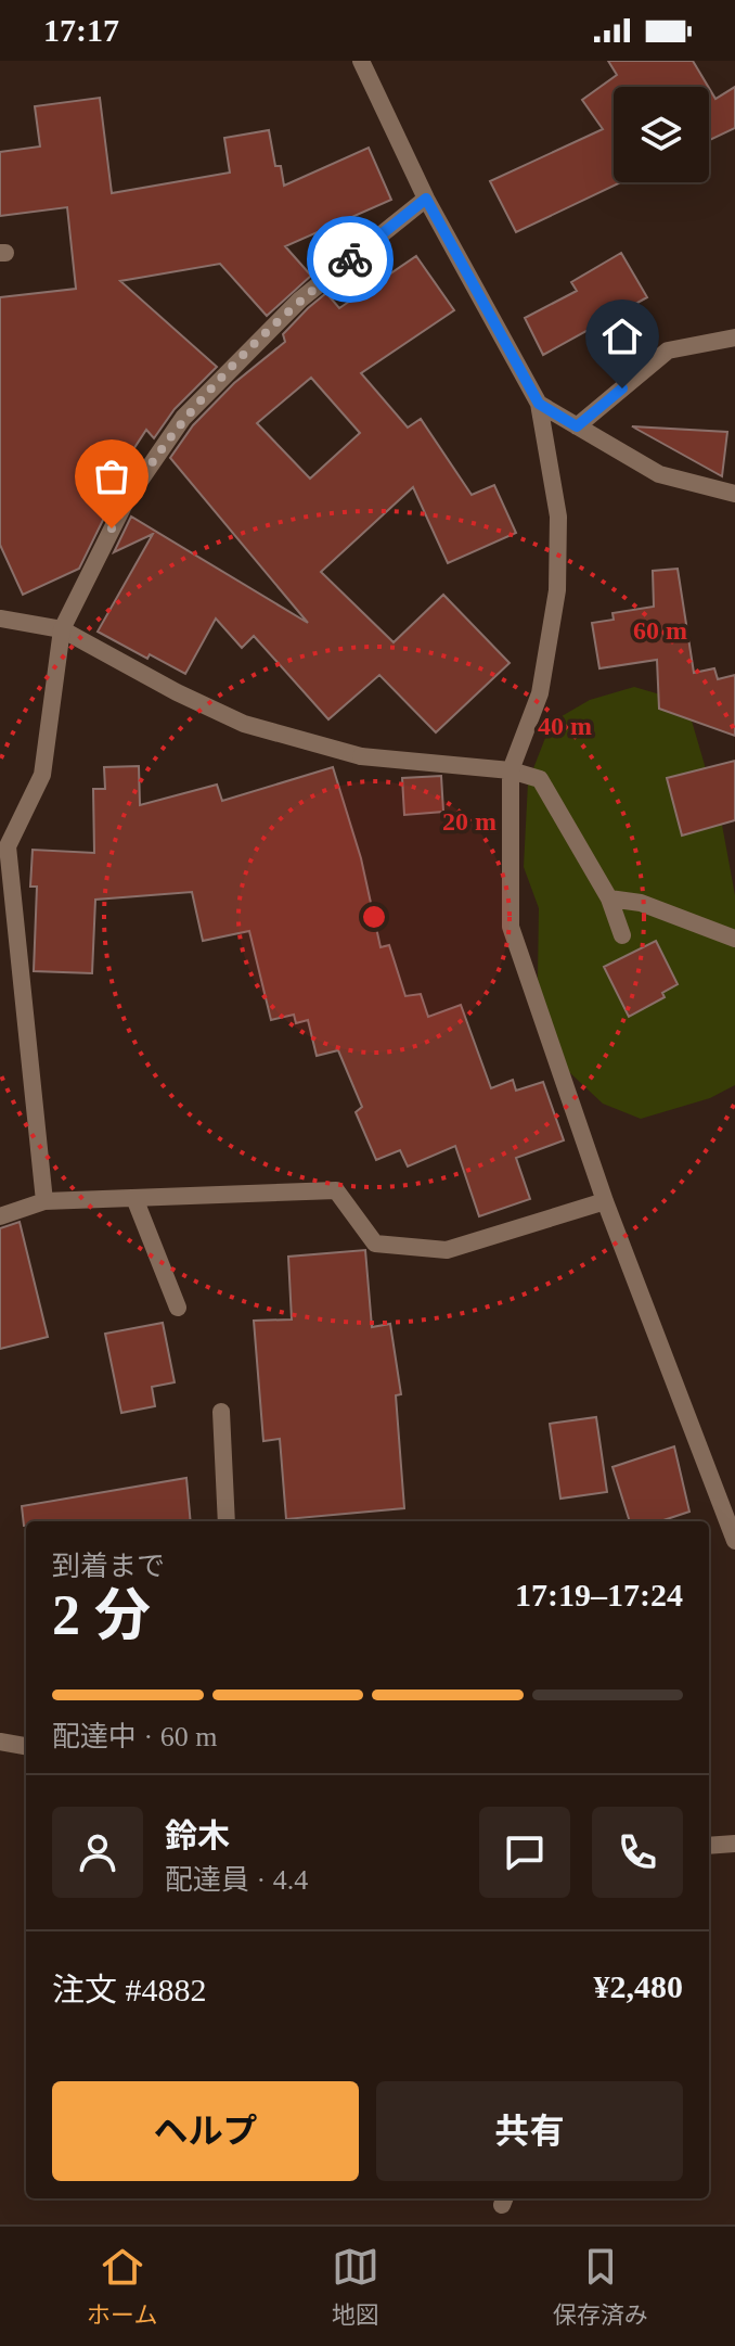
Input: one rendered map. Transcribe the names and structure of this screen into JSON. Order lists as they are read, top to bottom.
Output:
{
  "page": {
    "status": "17:17",
    "heading": ["2 分", "到着まで", "17:19–17:24"],
    "panel": [
      "鈴木",
      "配達員 · 4.4",
      "注文 #4882",
      "¥2,480"
    ],
    "bar": "配達中 · 60 m",
    "buttons": ["ヘルプ", "共有"],
    "tabs": ["ホーム", "地図", "保存済み"]
  },
  "rings": ["60 m", "40 m", "20 m"]
}
